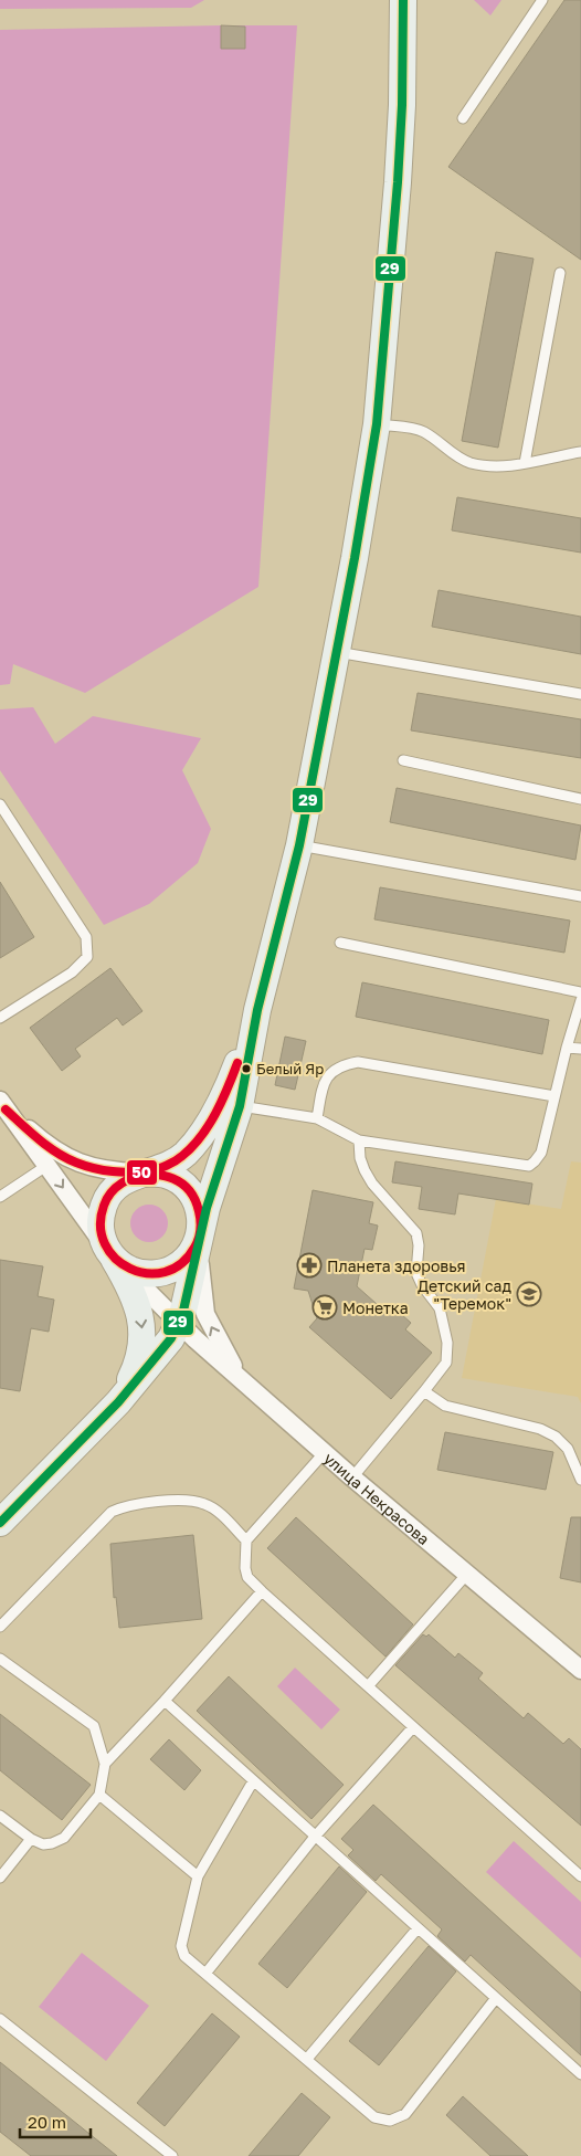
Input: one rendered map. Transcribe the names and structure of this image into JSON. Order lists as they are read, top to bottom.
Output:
{
  "streets": {
    "street": ["улица Некрасова"]
  },
  "places": {
    "other": ["Белый Яр"],
    "pharmacy": ["Планета здоровья"],
    "school or university": ["Детский сад \"Теремок\""],
    "supermarket": ["Монетка"]
  },
  "lines": ["transit line 29", "transit line 50"],
  "scale_bar": "20 m"
}
